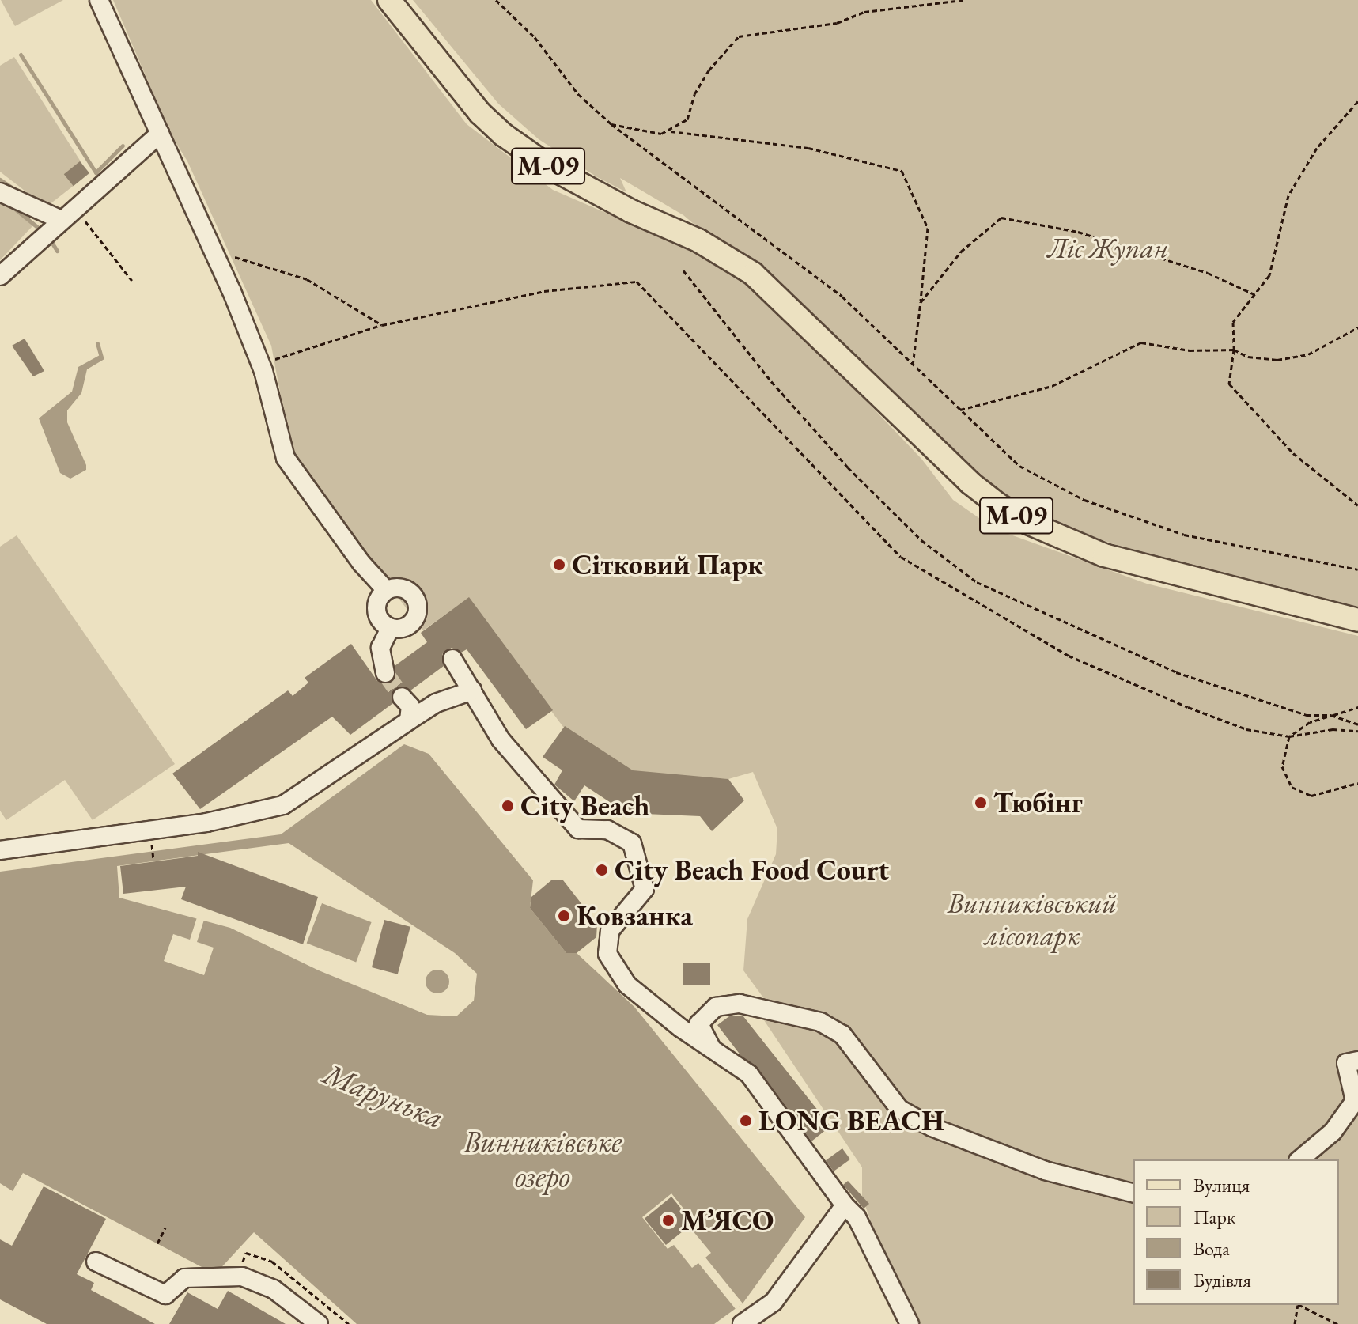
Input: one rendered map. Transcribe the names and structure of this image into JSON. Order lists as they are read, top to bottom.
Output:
{
  "streets": {
    "main road": ["М-09"]
  },
  "water": ["Марунька", "Винниківське озеро"],
  "parks": ["Ліс Жупан", "Винниківський лісопарк"],
  "places": [
    "Сітковий Парк",
    "Тюбінг",
    "City Beach",
    "City Beach Food Court",
    "Ковзанка",
    "LONG BEACH",
    "М’ЯСО"
  ],
  "legend": [
    "Вулиця",
    "Парк",
    "Вода",
    "Будівля"
  ]
}
